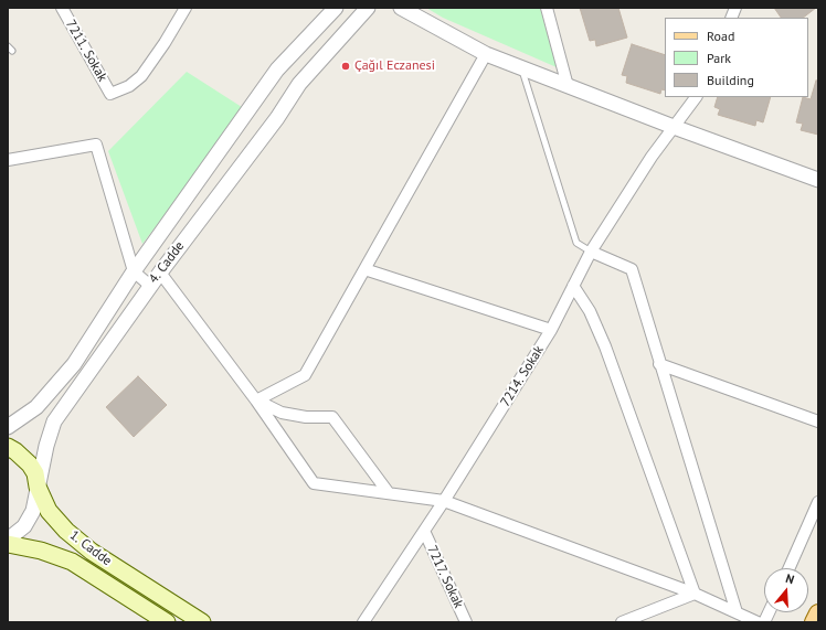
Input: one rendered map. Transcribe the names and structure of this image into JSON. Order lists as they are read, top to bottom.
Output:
{
  "streets": {
    "main road": ["1. Cadde"],
    "street": [
      "7211. Sokak",
      "4. Cadde",
      "7214. Sokak",
      "7217. Sokak"
    ]
  },
  "crossings": [
    ["4. Cadde", "1. Cadde"],
    ["7214. Sokak", "7217. Sokak"]
  ],
  "places": ["Çağıl Eczanesi"],
  "legend": ["Road", "Park", "Building"],
  "north": "top"
}
